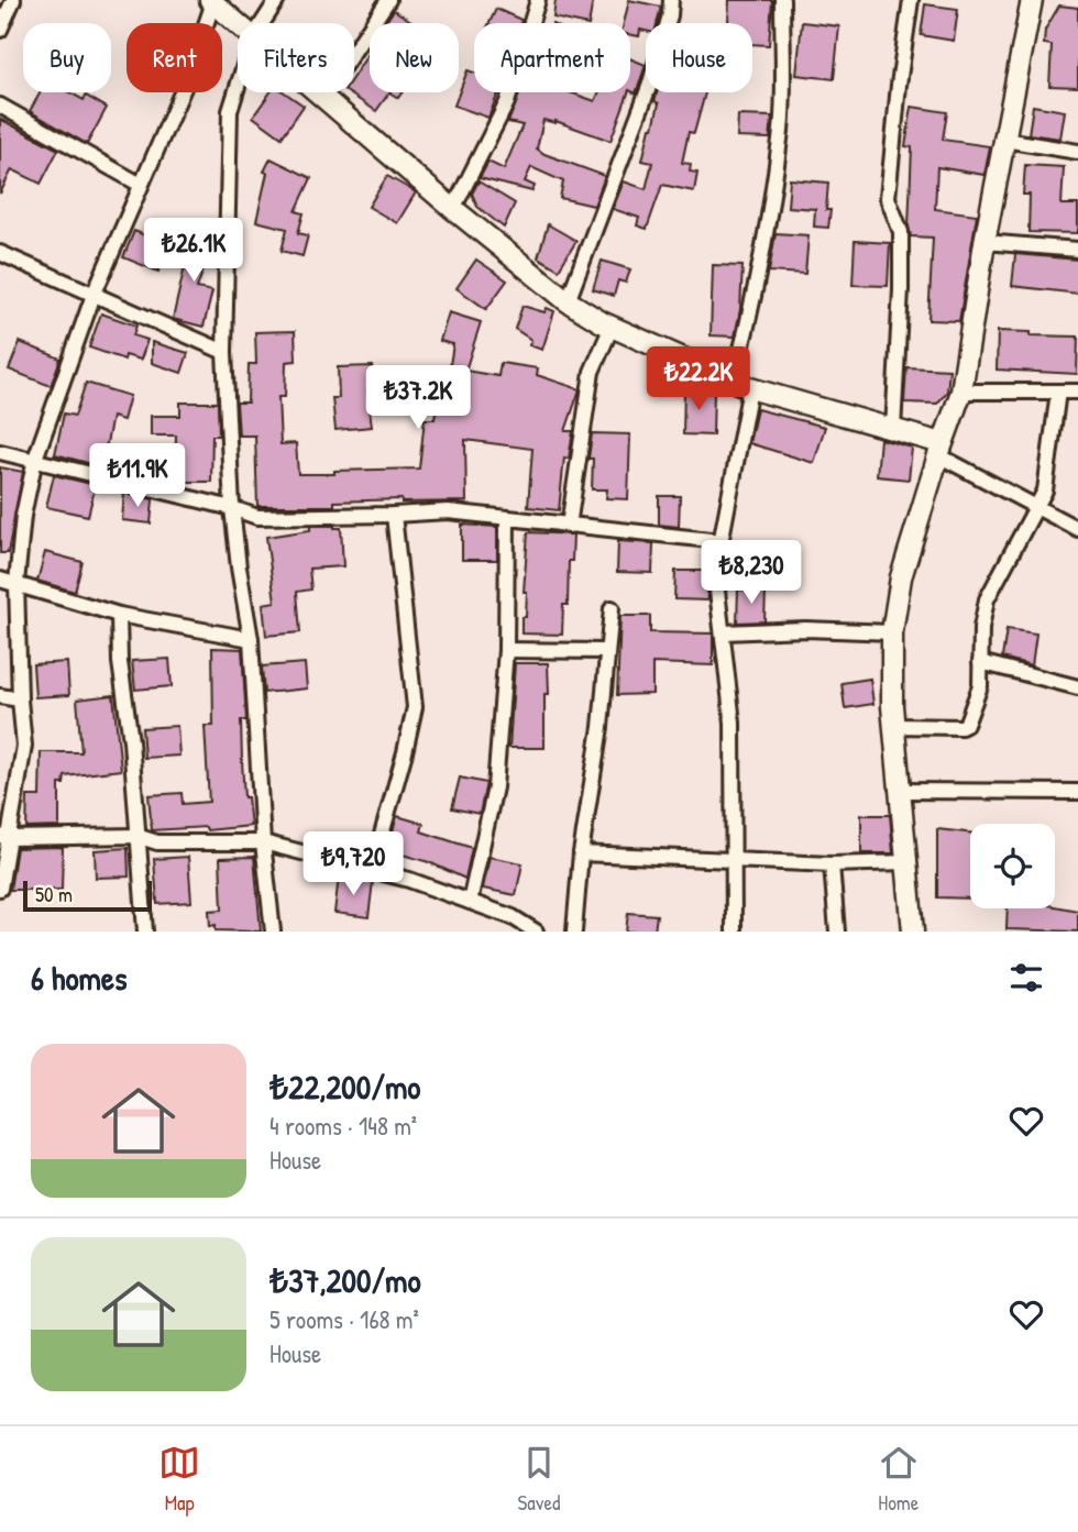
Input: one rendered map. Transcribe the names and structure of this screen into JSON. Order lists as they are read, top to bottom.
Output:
{
  "scale_bar": "50 m",
  "page": {
    "chip": [
      "Buy",
      "Rent",
      "Filters",
      "New",
      "Apartment",
      "House"
    ],
    "price": [
      "₺26.1K",
      "₺22.2K",
      "₺37.2K",
      "₺11.9K",
      "₺8,230",
      "₺9,720"
    ],
    "scale": "50 m",
    "heading": "6 homes",
    "list": [
      {
        "name": "₺22,200/mo",
        "note": "4 rooms · 148 m² · House"
      },
      {
        "name": "₺37,200/mo",
        "note": "5 rooms · 168 m² · House"
      }
    ],
    "tabs": ["Map", "Saved", "Home"]
  }
}
